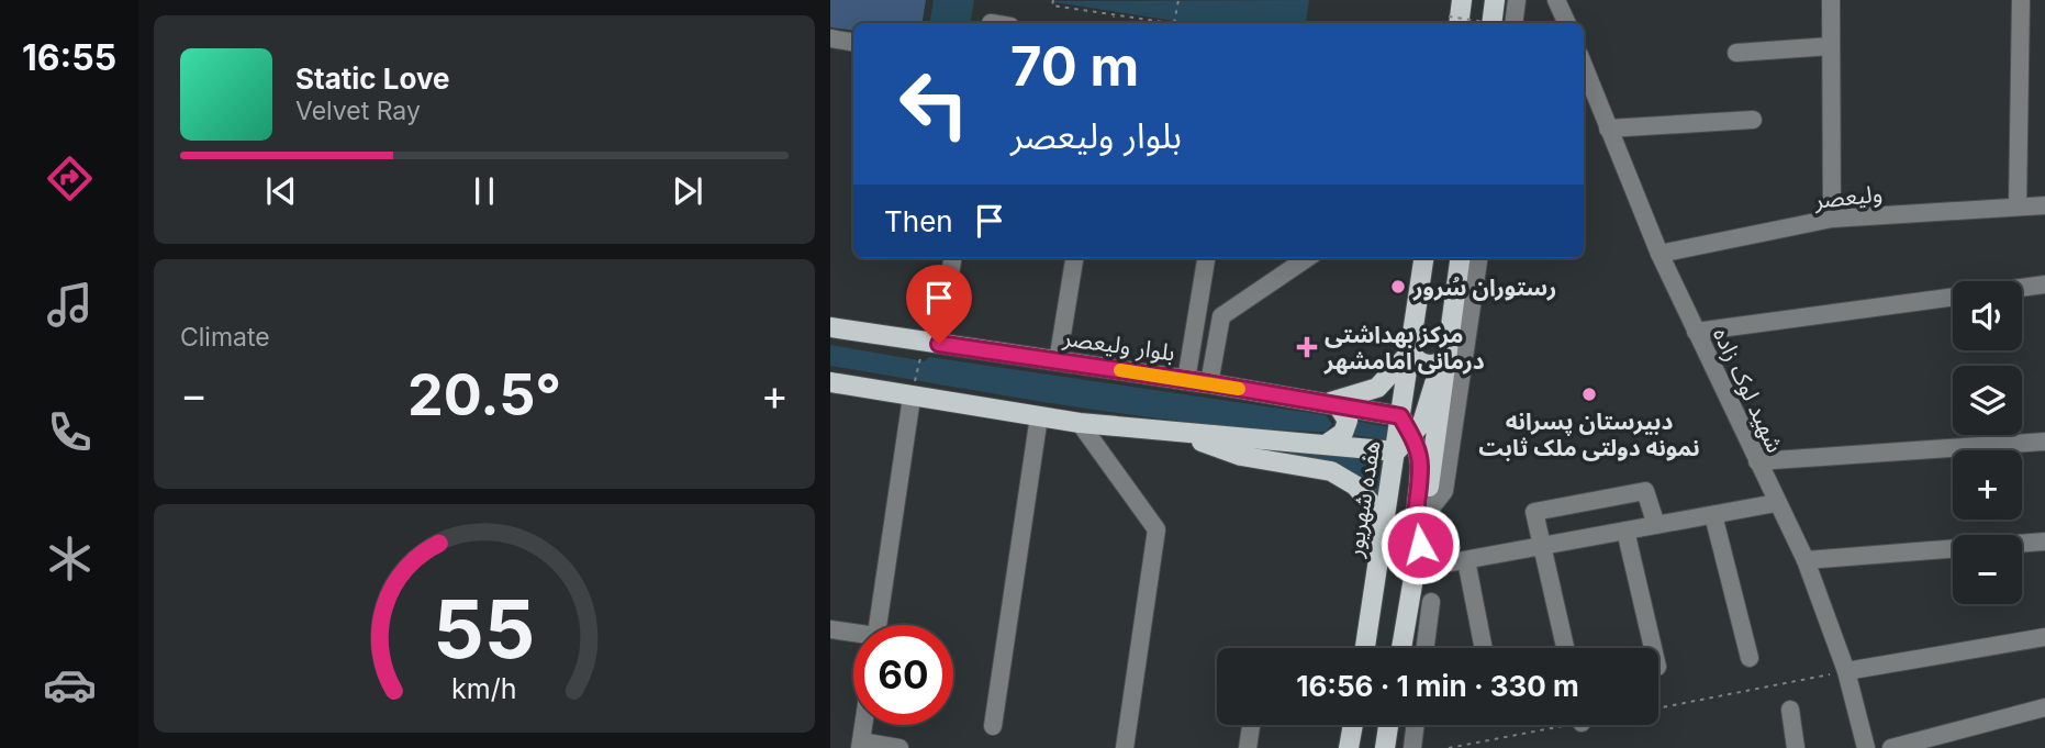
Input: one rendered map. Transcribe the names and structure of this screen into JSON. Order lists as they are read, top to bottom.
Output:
{
  "streets": {
    "main road": ["بلوار ولیعصر", "هفده شهریور"],
    "street": ["ولیعصر", "شهید لوک زاده"]
  },
  "crossings": [
    ["ولیعصر", "شهید لوک زاده"],
    ["بلوار ولیعصر", "هفده شهریور"]
  ],
  "places": {
    "other": ["رستوران سُرور", "دبیرستان پسرانه نمونه دولتی ملک ثابت"],
    "health": ["مرکز بهداشتی درمانی امامشهر"]
  },
  "page": {
    "tabs": "16:55",
    "turn": ["70 m", "بلوار ولیعصر"],
    "song": ["Static Love", "Velvet Ray"],
    "then": "Then",
    "tile": "Climate",
    "map_buttons": ["+", "−"],
    "heat": ["−", "20.5°", "+"],
    "limit": "60",
    "trip": "16:56 · 1 min · 330 m",
    "gauge": ["55", "km/h"]
  }
}
